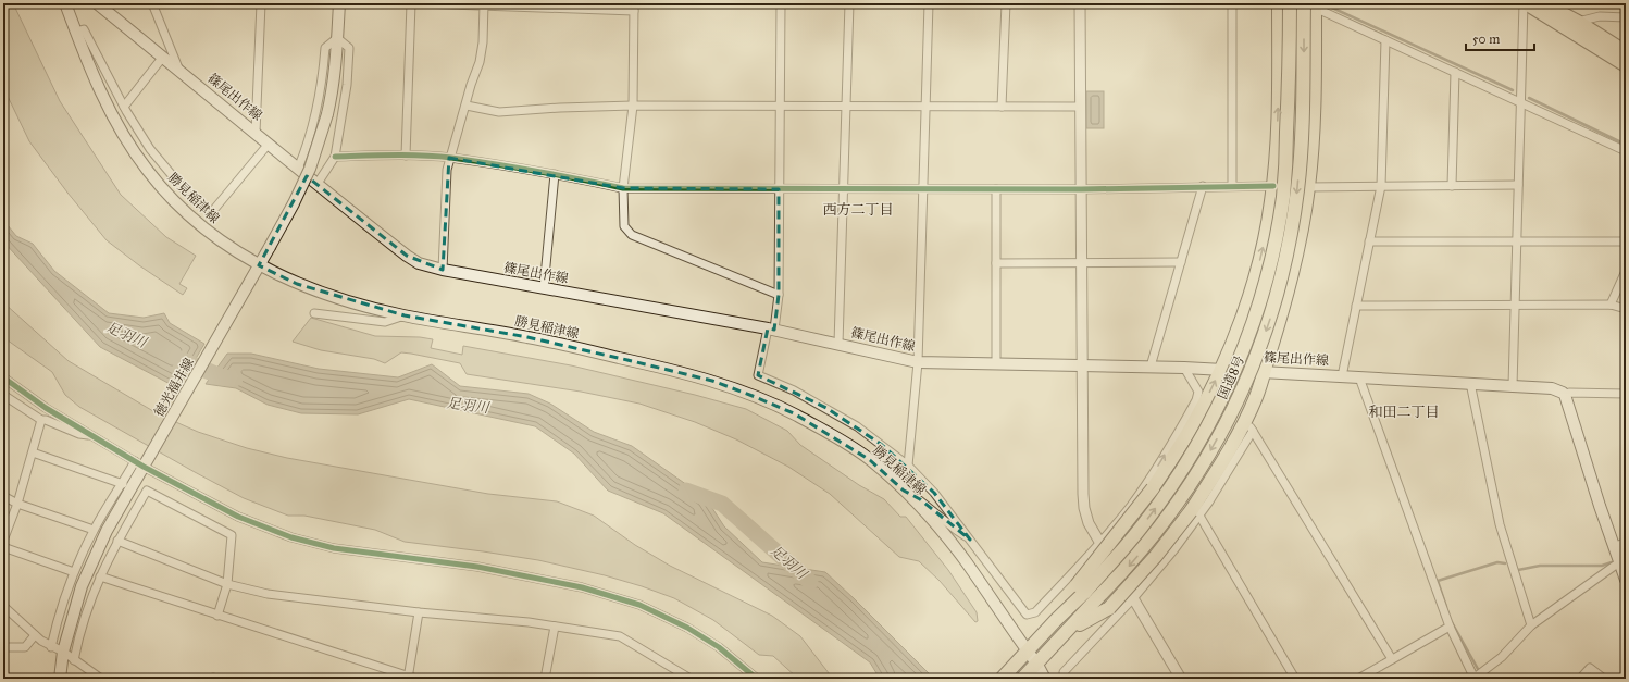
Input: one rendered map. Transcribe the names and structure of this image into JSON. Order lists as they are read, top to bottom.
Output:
{
  "streets": {
    "highway": ["国道8号"],
    "main road": ["篠尾出作線", "勝見稲津線", "徳光福井線"]
  },
  "crossings": [
    ["勝見稲津線", "国道8号"],
    ["勝見稲津線", "徳光福井線"]
  ],
  "districts": ["西方二丁目", "和田二丁目"],
  "water": ["足羽川"],
  "scale_bar": "50 m"
}
